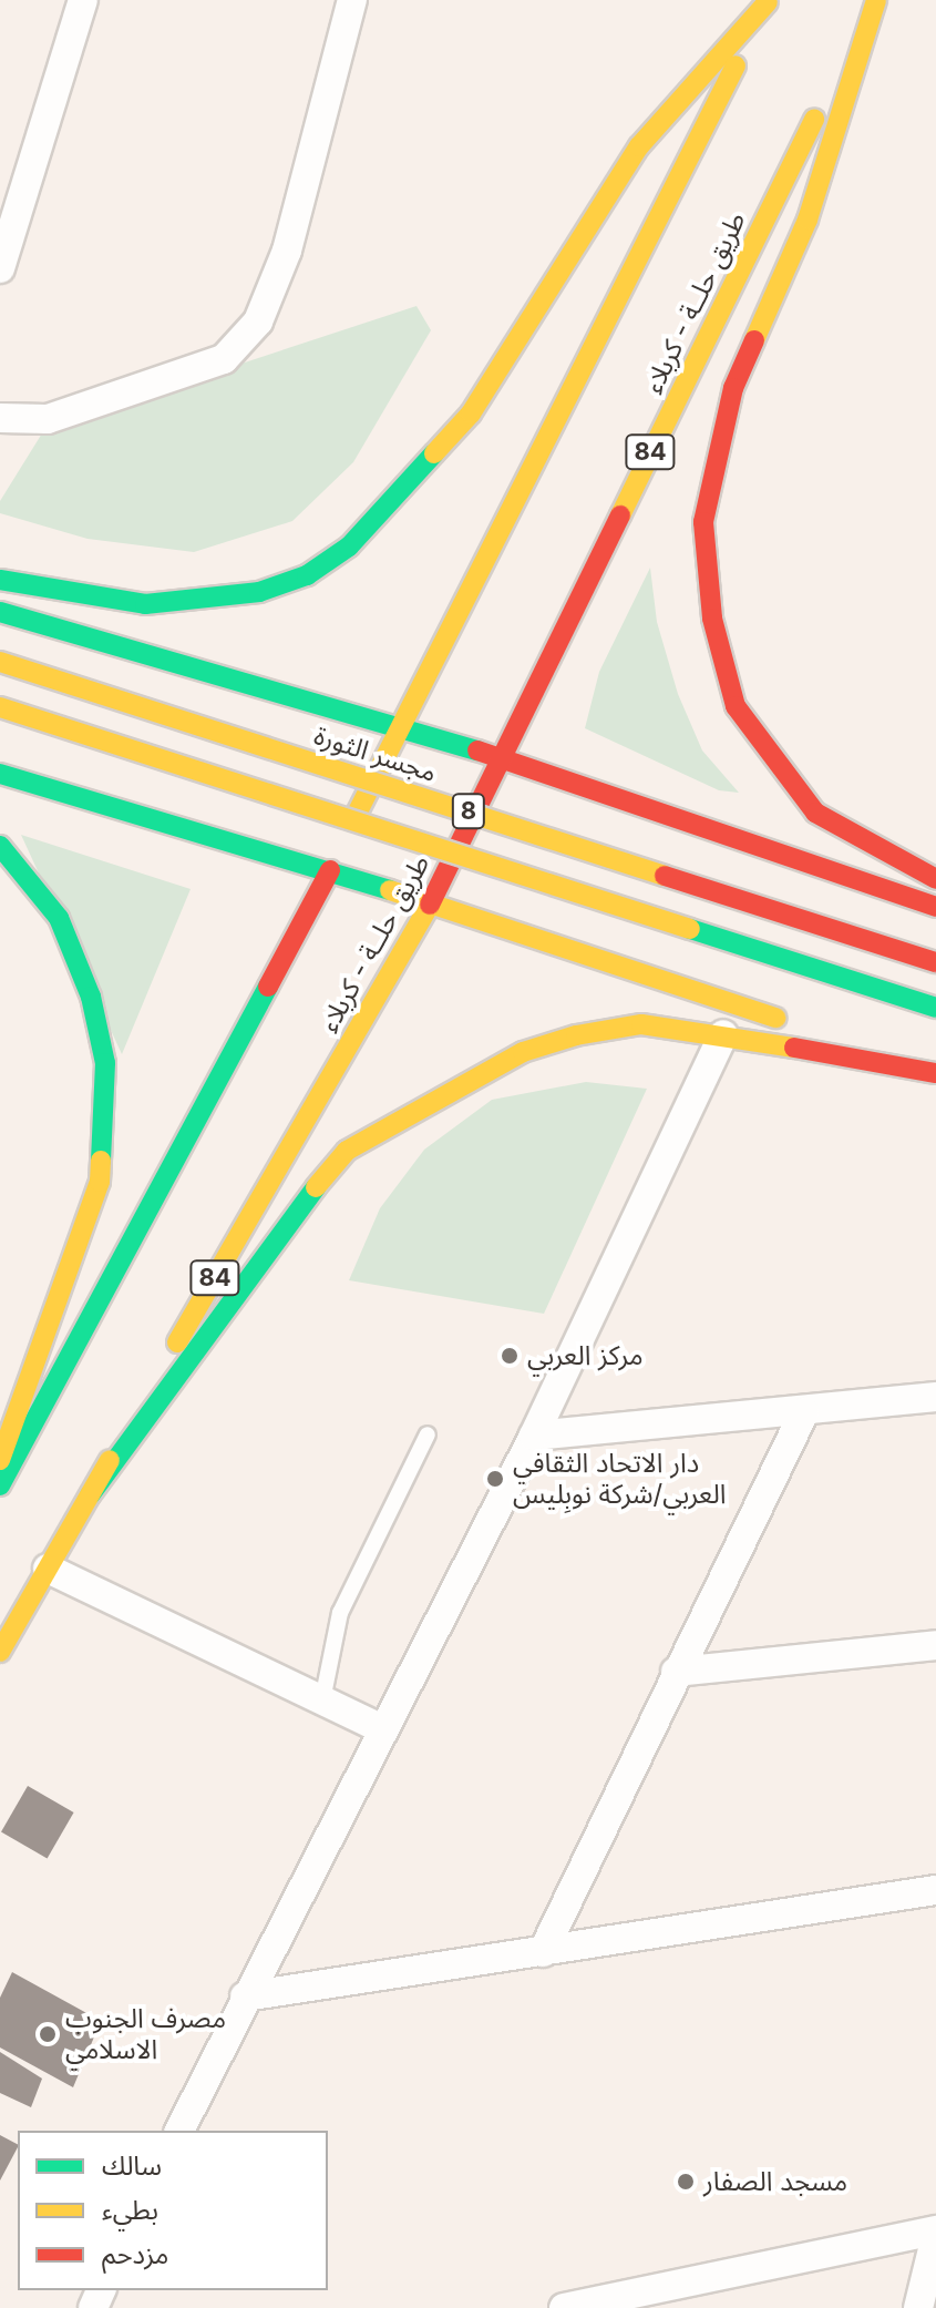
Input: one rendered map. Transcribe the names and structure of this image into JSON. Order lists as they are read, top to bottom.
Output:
{
  "streets": {
    "main road": [
      "طريق حلــة - كربلاء",
      "84",
      "مجسر الثورة",
      "8"
    ]
  },
  "places": [
    "مركز العربي",
    "دار الاتحاد الثقافي العربي/شركة نوبِليس",
    "مصرف الجنوب الاسلامي",
    "مسجد الصفار"
  ],
  "legend": ["سالك", "بطيء", "مزدحم"]
}
